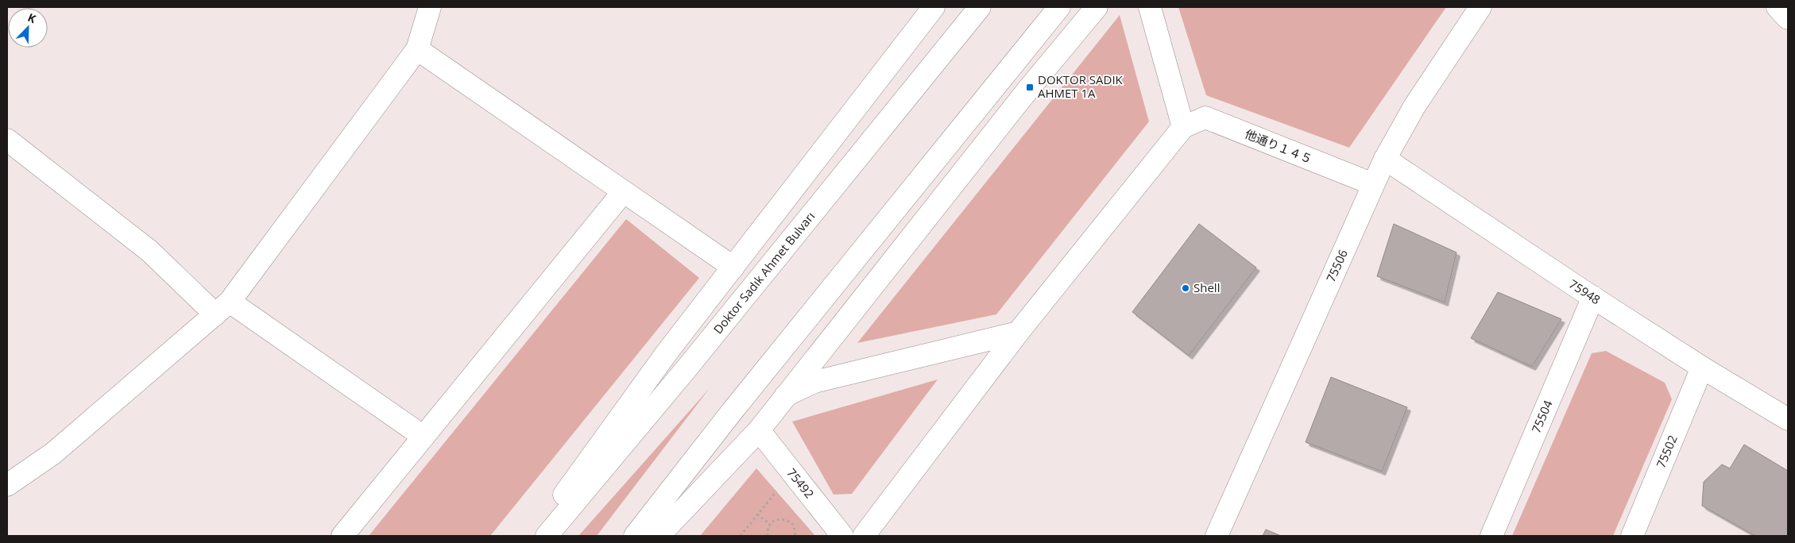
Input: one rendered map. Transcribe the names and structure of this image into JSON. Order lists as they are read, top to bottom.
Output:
{
  "streets": {
    "street": [
      "他通り１４５",
      "75506",
      "Doktor Sadık Ahmet Bulvarı",
      "75948",
      "75504",
      "75502",
      "75492"
    ]
  },
  "crossings": [
    ["他通り１４５", "75506"],
    ["75506", "75948"],
    ["75948", "75504"],
    ["75948", "75502"]
  ],
  "places": {
    "transit": ["DOKTOR SADIK AHMET 1A"],
    "other": ["Shell"]
  },
  "north": "top right"
}
